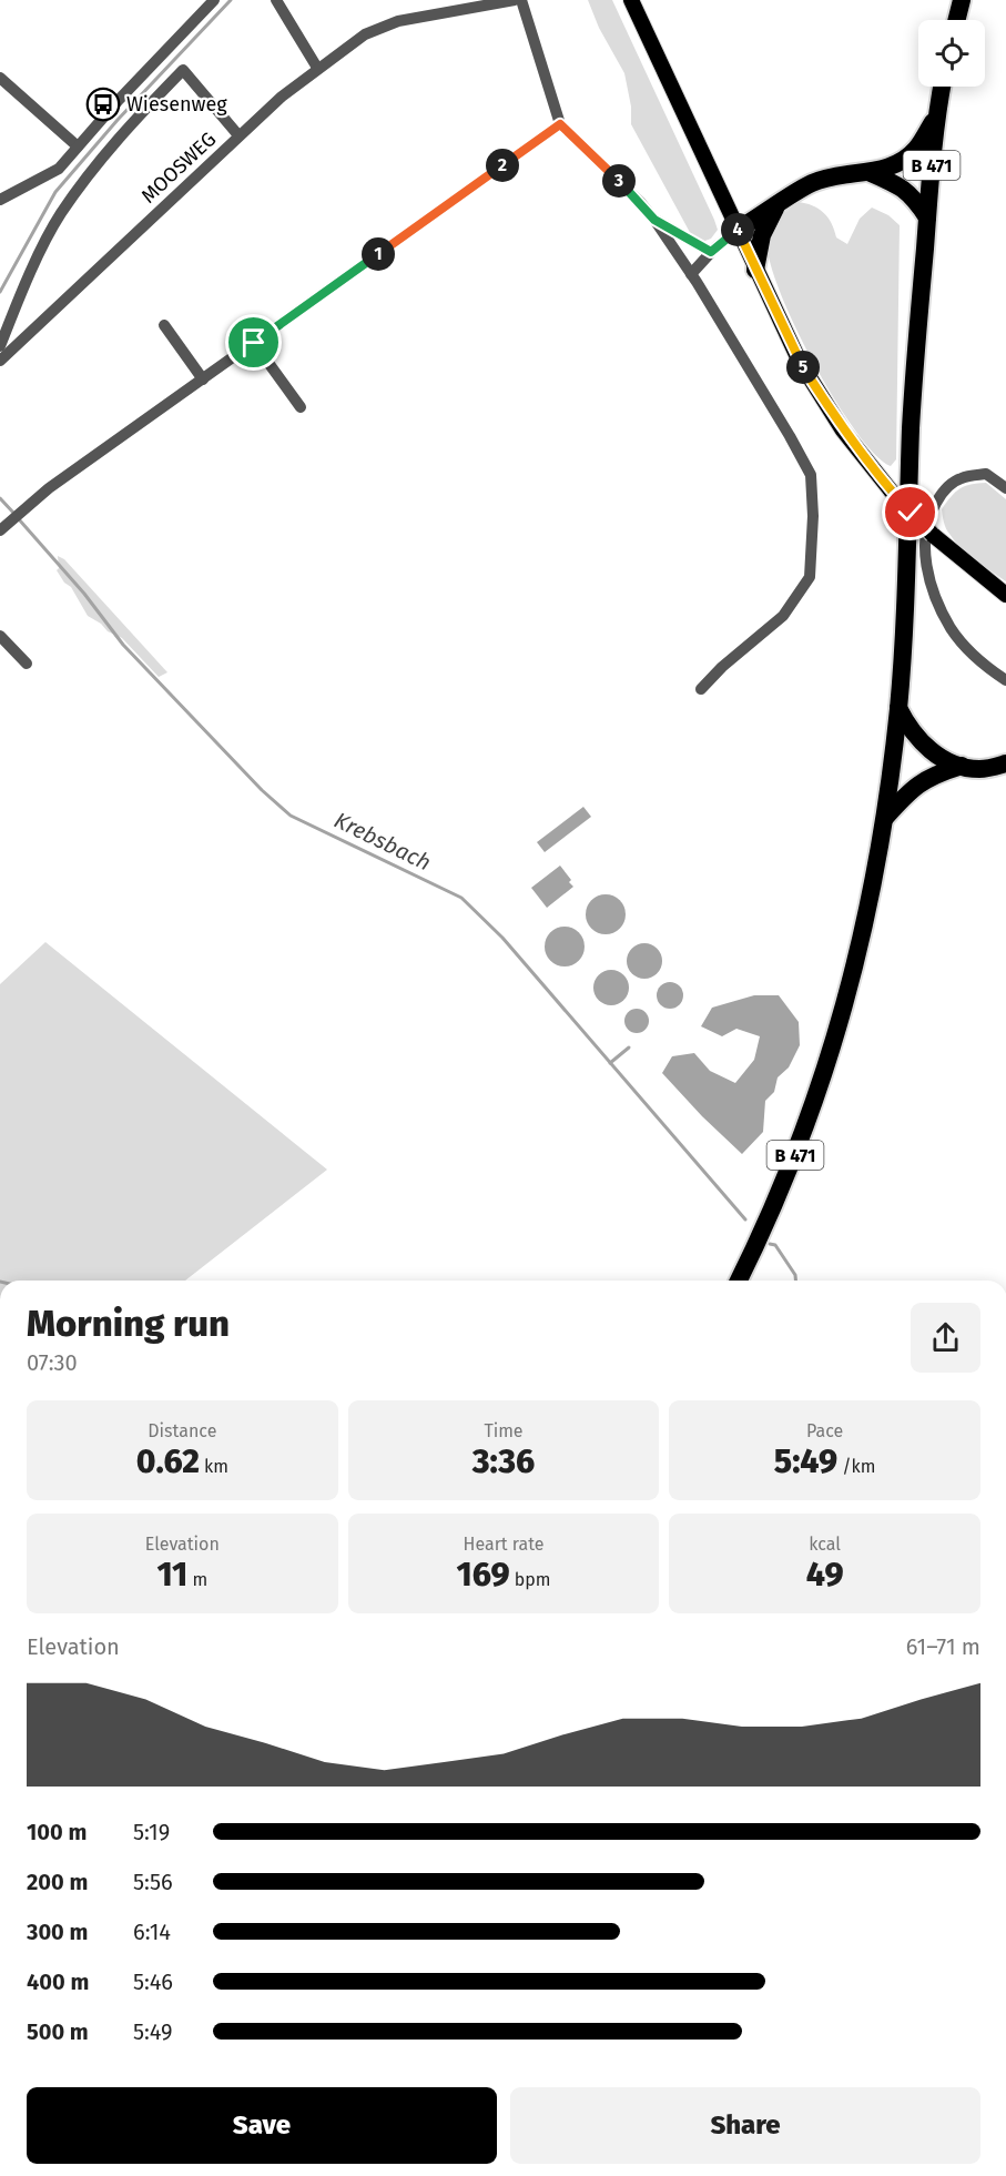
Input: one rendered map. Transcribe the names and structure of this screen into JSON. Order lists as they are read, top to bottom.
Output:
{
  "streets": {
    "highway": ["B 471"],
    "street": ["MOOSWEG"]
  },
  "water": ["Krebsbach"],
  "places": {
    "bus stop": ["Wiesenweg"]
  },
  "page": {
    "pins": [
      "2",
      "3",
      "4",
      "1",
      "5"
    ],
    "heading": ["Morning run", "07:30"],
    "stats": [
      ["Distance", "0.62 km"],
      ["Time", "3:36"],
      ["Pace", "5:49 /km"],
      ["Elevation", "11 m"],
      ["Heart rate", "169 bpm"],
      ["kcal", "49"]
    ],
    "chart": ["Elevation", "61–71 m"],
    "list": [
      {
        "name": "100 m",
        "note": "5:19"
      },
      {
        "name": "200 m",
        "note": "5:56"
      },
      {
        "name": "300 m",
        "note": "6:14"
      },
      {
        "name": "400 m",
        "note": "5:46"
      },
      {
        "name": "500 m",
        "note": "5:49"
      }
    ],
    "buttons": ["Save", "Share"]
  }
}
